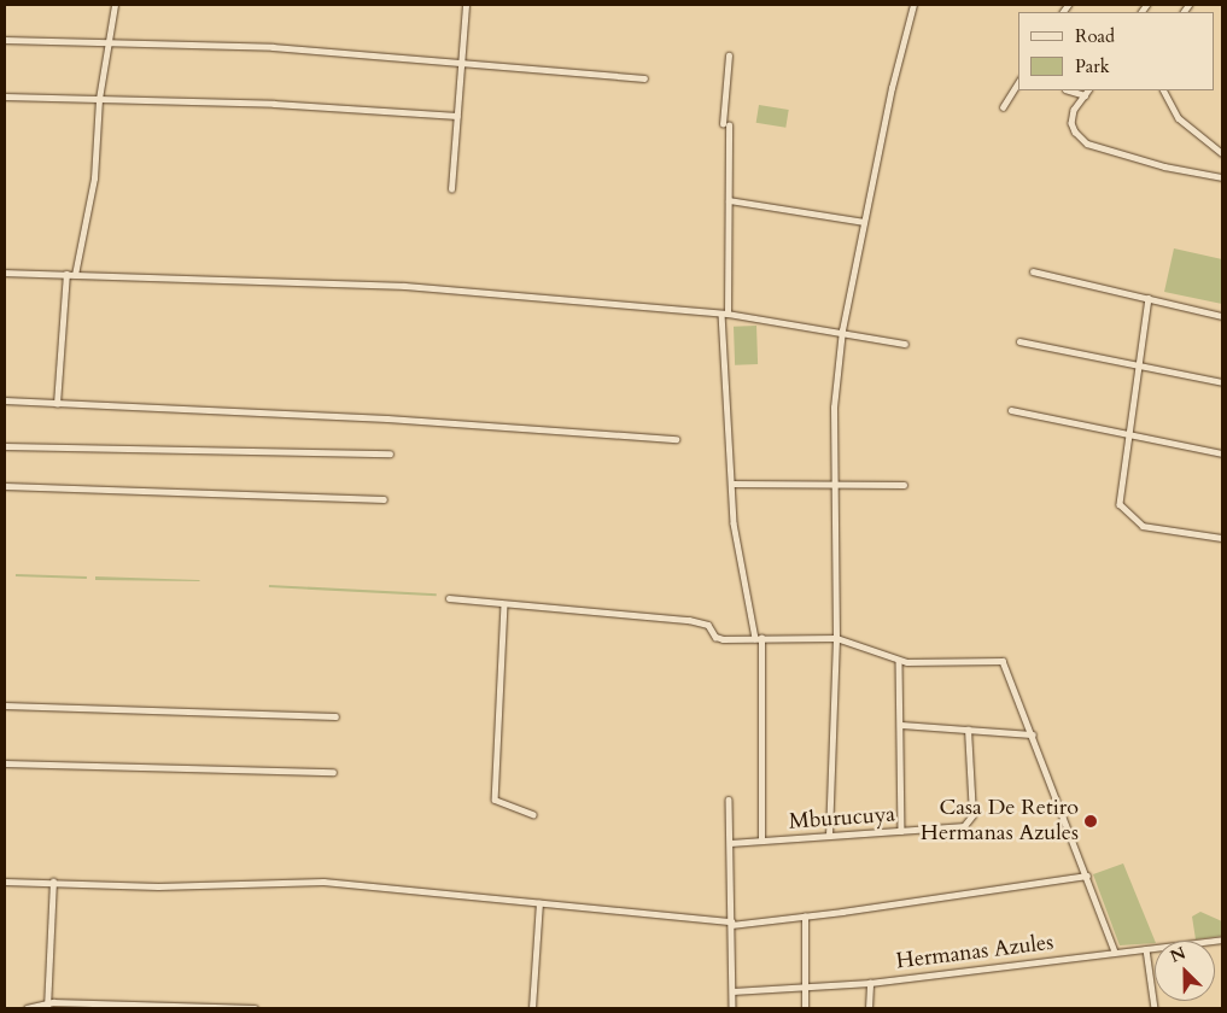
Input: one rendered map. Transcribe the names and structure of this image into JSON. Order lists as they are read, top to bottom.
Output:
{
  "streets": {
    "street": ["Mburucuya", "Hermanas Azules"]
  },
  "places": ["Casa De Retiro Hermanas Azules"],
  "legend": ["Road", "Park"],
  "north": "top left"
}
